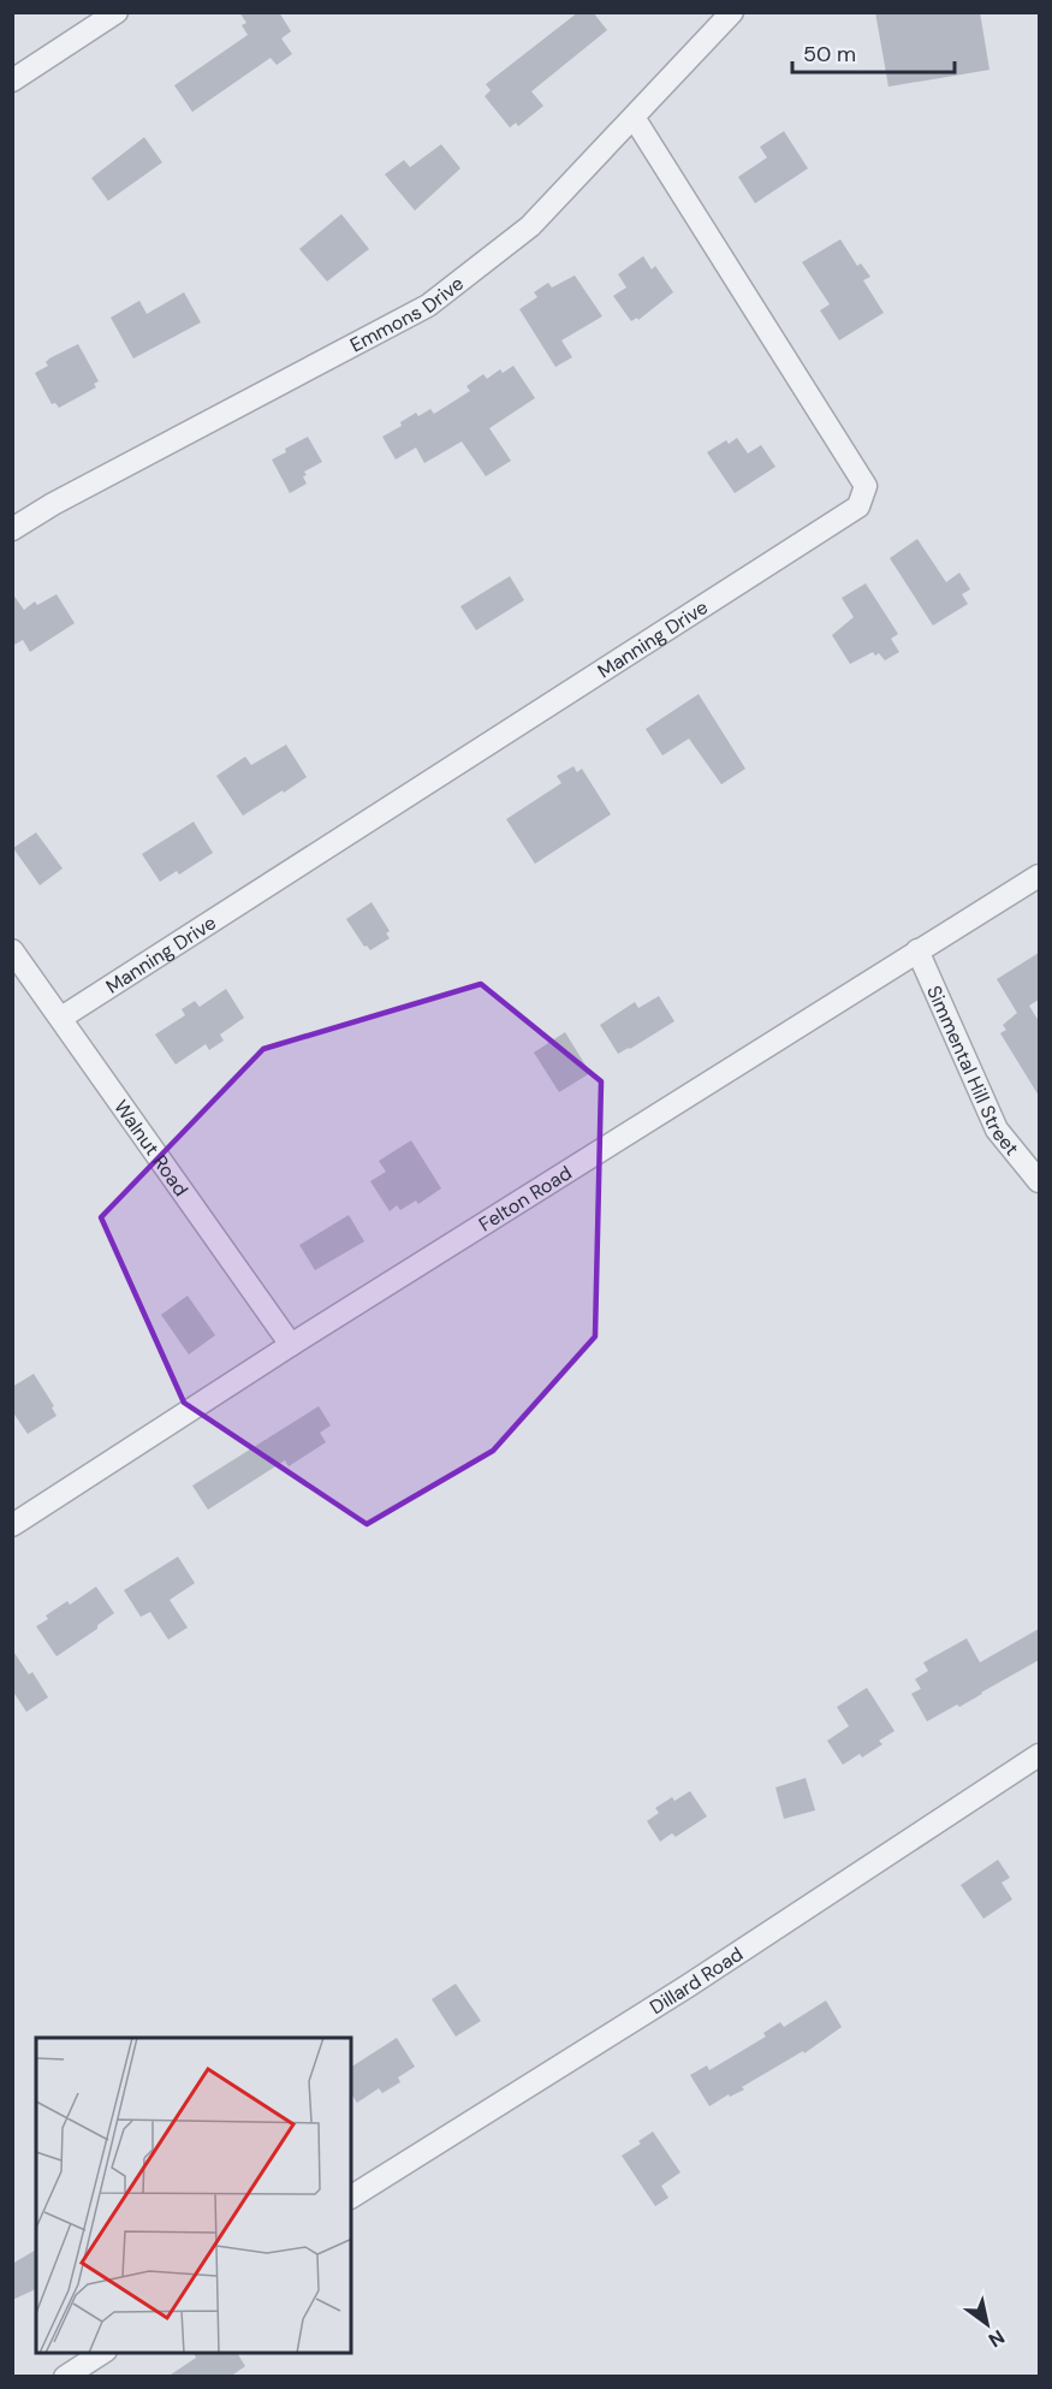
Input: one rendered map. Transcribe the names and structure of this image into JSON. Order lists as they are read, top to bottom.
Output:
{
  "streets": {
    "street": [
      "Emmons Drive",
      "Manning Drive",
      "Simmental Hill Street",
      "Walnut Road",
      "Felton Road",
      "Dillard Road"
    ]
  },
  "crossings": [
    ["Emmons Drive", "Manning Drive"],
    ["Manning Drive", "Walnut Road"],
    ["Simmental Hill Street", "Felton Road"],
    ["Walnut Road", "Felton Road"]
  ],
  "scale_bar": "50 m",
  "north": "bottom right"
}
